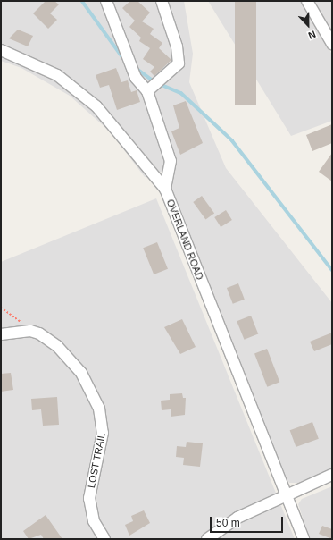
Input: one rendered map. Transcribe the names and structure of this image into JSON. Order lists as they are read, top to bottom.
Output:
{
  "streets": {
    "street": ["OVERLAND ROAD", "LOST TRAIL"]
  },
  "scale_bar": "50 m",
  "north": "bottom"
}
